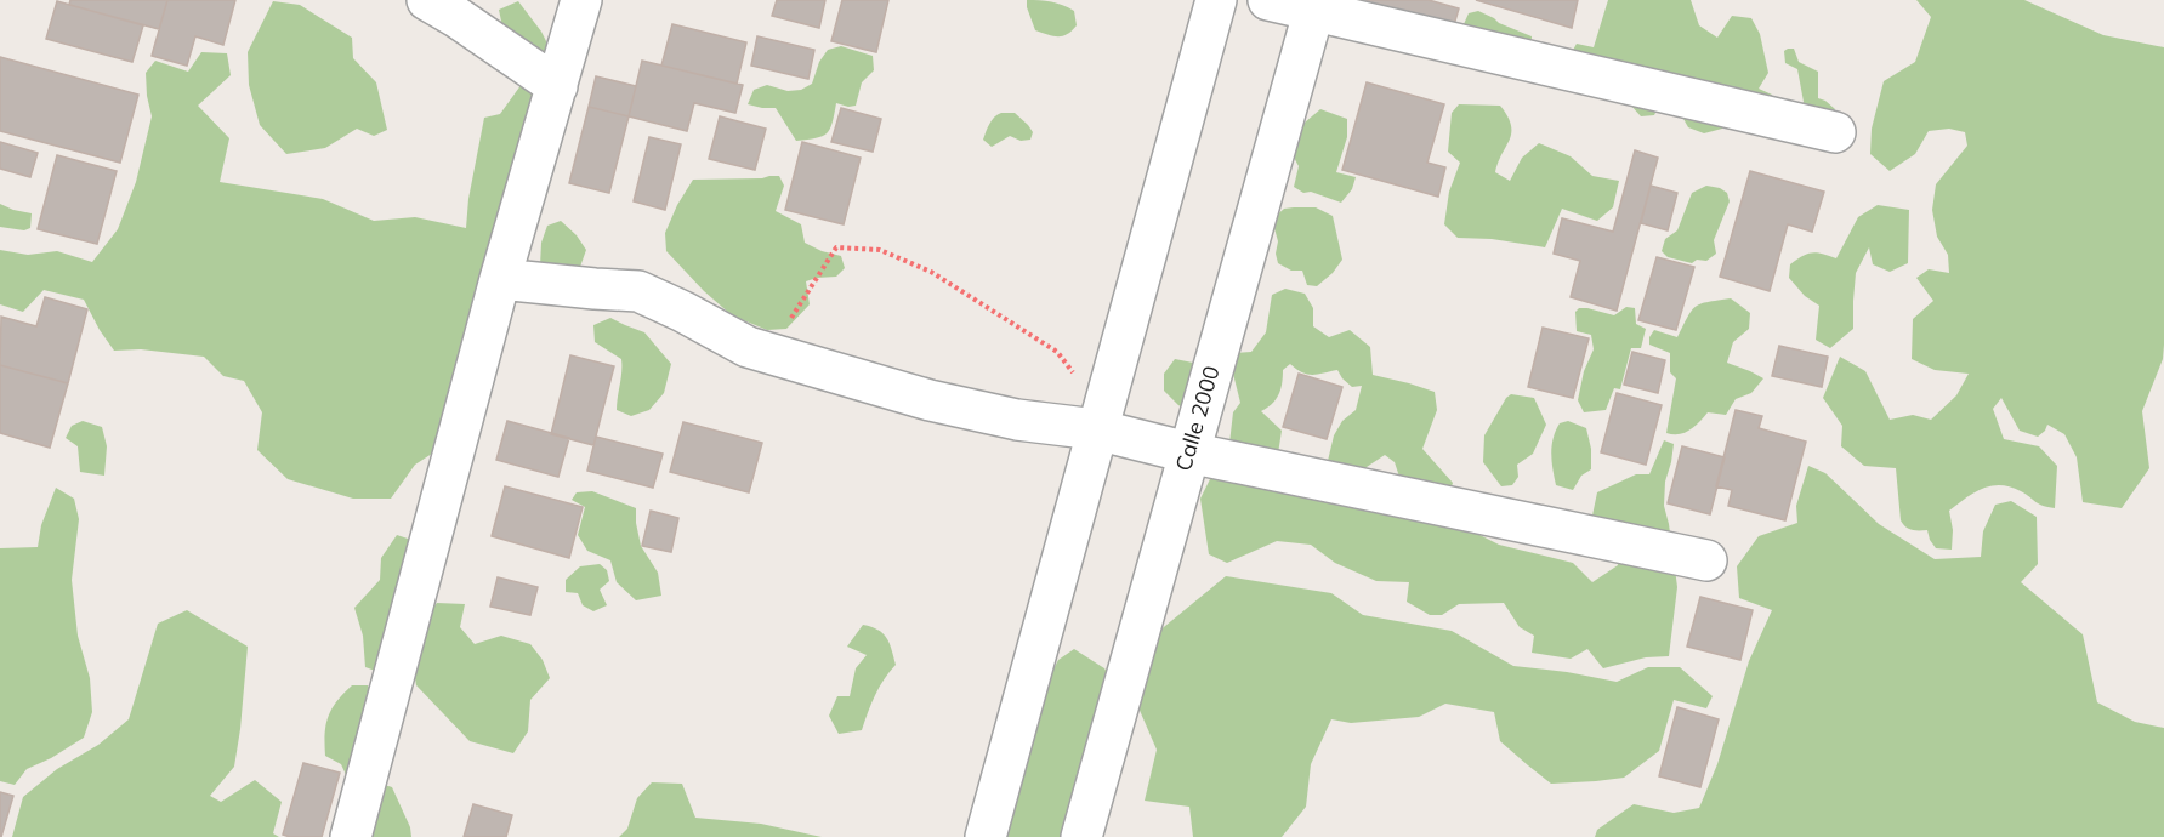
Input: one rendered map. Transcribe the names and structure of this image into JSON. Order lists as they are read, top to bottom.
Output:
{
  "streets": {
    "street": ["Calle 2000"]
  }
}
